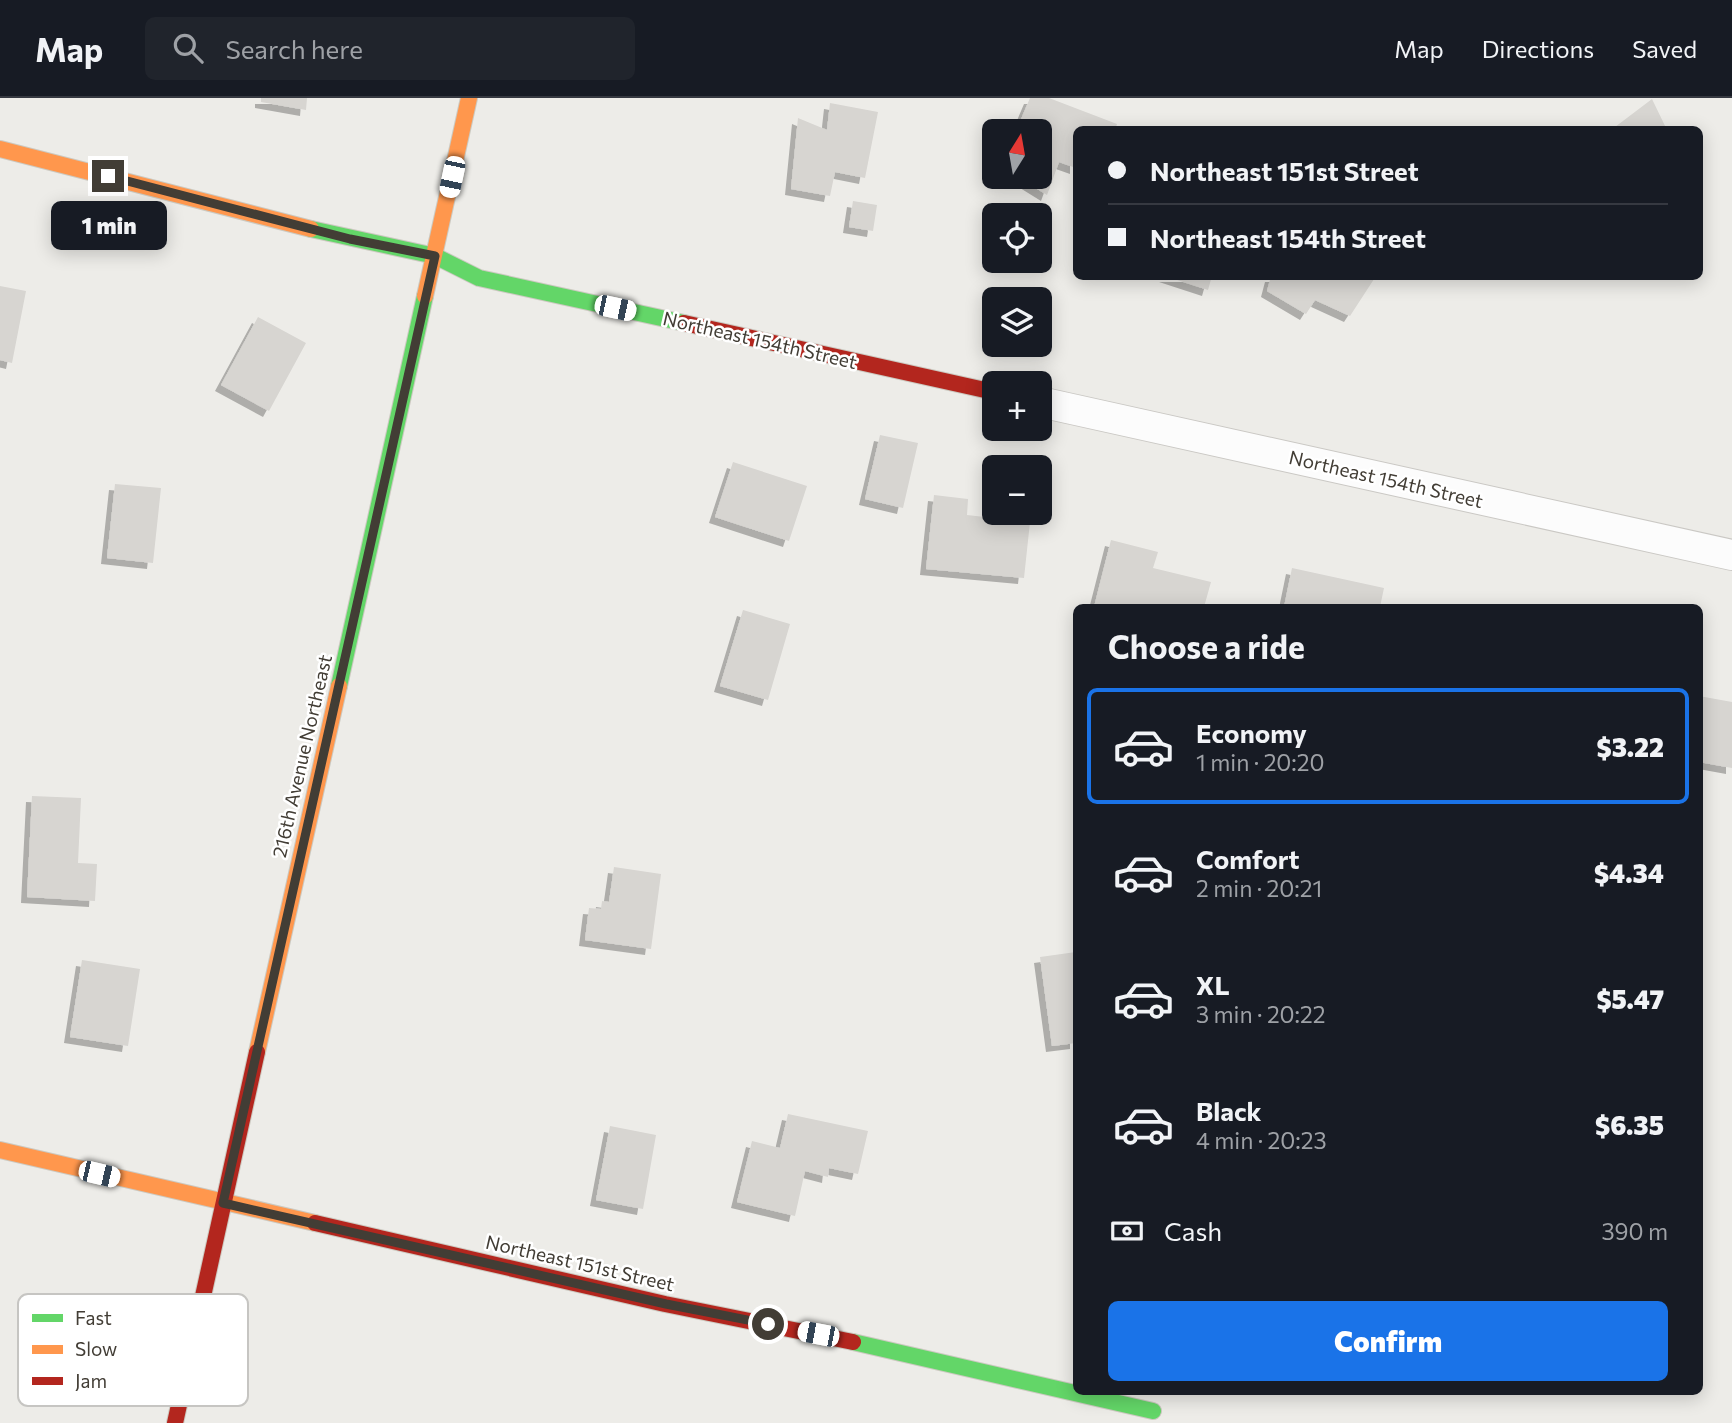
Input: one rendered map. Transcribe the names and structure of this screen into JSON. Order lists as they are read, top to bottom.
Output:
{
  "streets": {
    "street": ["Northeast 154th Street", "216th Avenue Northeast", "Northeast 151st Street"]
  },
  "crossings": [
    ["Northeast 154th Street", "216th Avenue Northeast"],
    ["216th Avenue Northeast", "Northeast 151st Street"]
  ],
  "legend": ["Fast", "Slow", "Jam"],
  "north": "top",
  "page": {
    "header": "Map",
    "search": "Search here",
    "nav": ["Map", "Directions", "Saved"],
    "map_buttons": ["+", "−"],
    "banner": ["Northeast 151st Street", "Northeast 154th Street"],
    "bubble": "1 min",
    "heading": "Choose a ride",
    "list": [
      {
        "name": "Economy",
        "note": "1 min · 20:20",
        "value": "$3.22"
      },
      {
        "name": "Comfort",
        "note": "2 min · 20:21",
        "value": "$4.34"
      },
      {
        "name": "XL",
        "note": "3 min · 20:22",
        "value": "$5.47"
      },
      {
        "name": "Black",
        "note": "4 min · 20:23",
        "value": "$6.35"
      }
    ],
    "pay": ["Cash", "390 m"],
    "buttons": "Confirm"
  }
}
